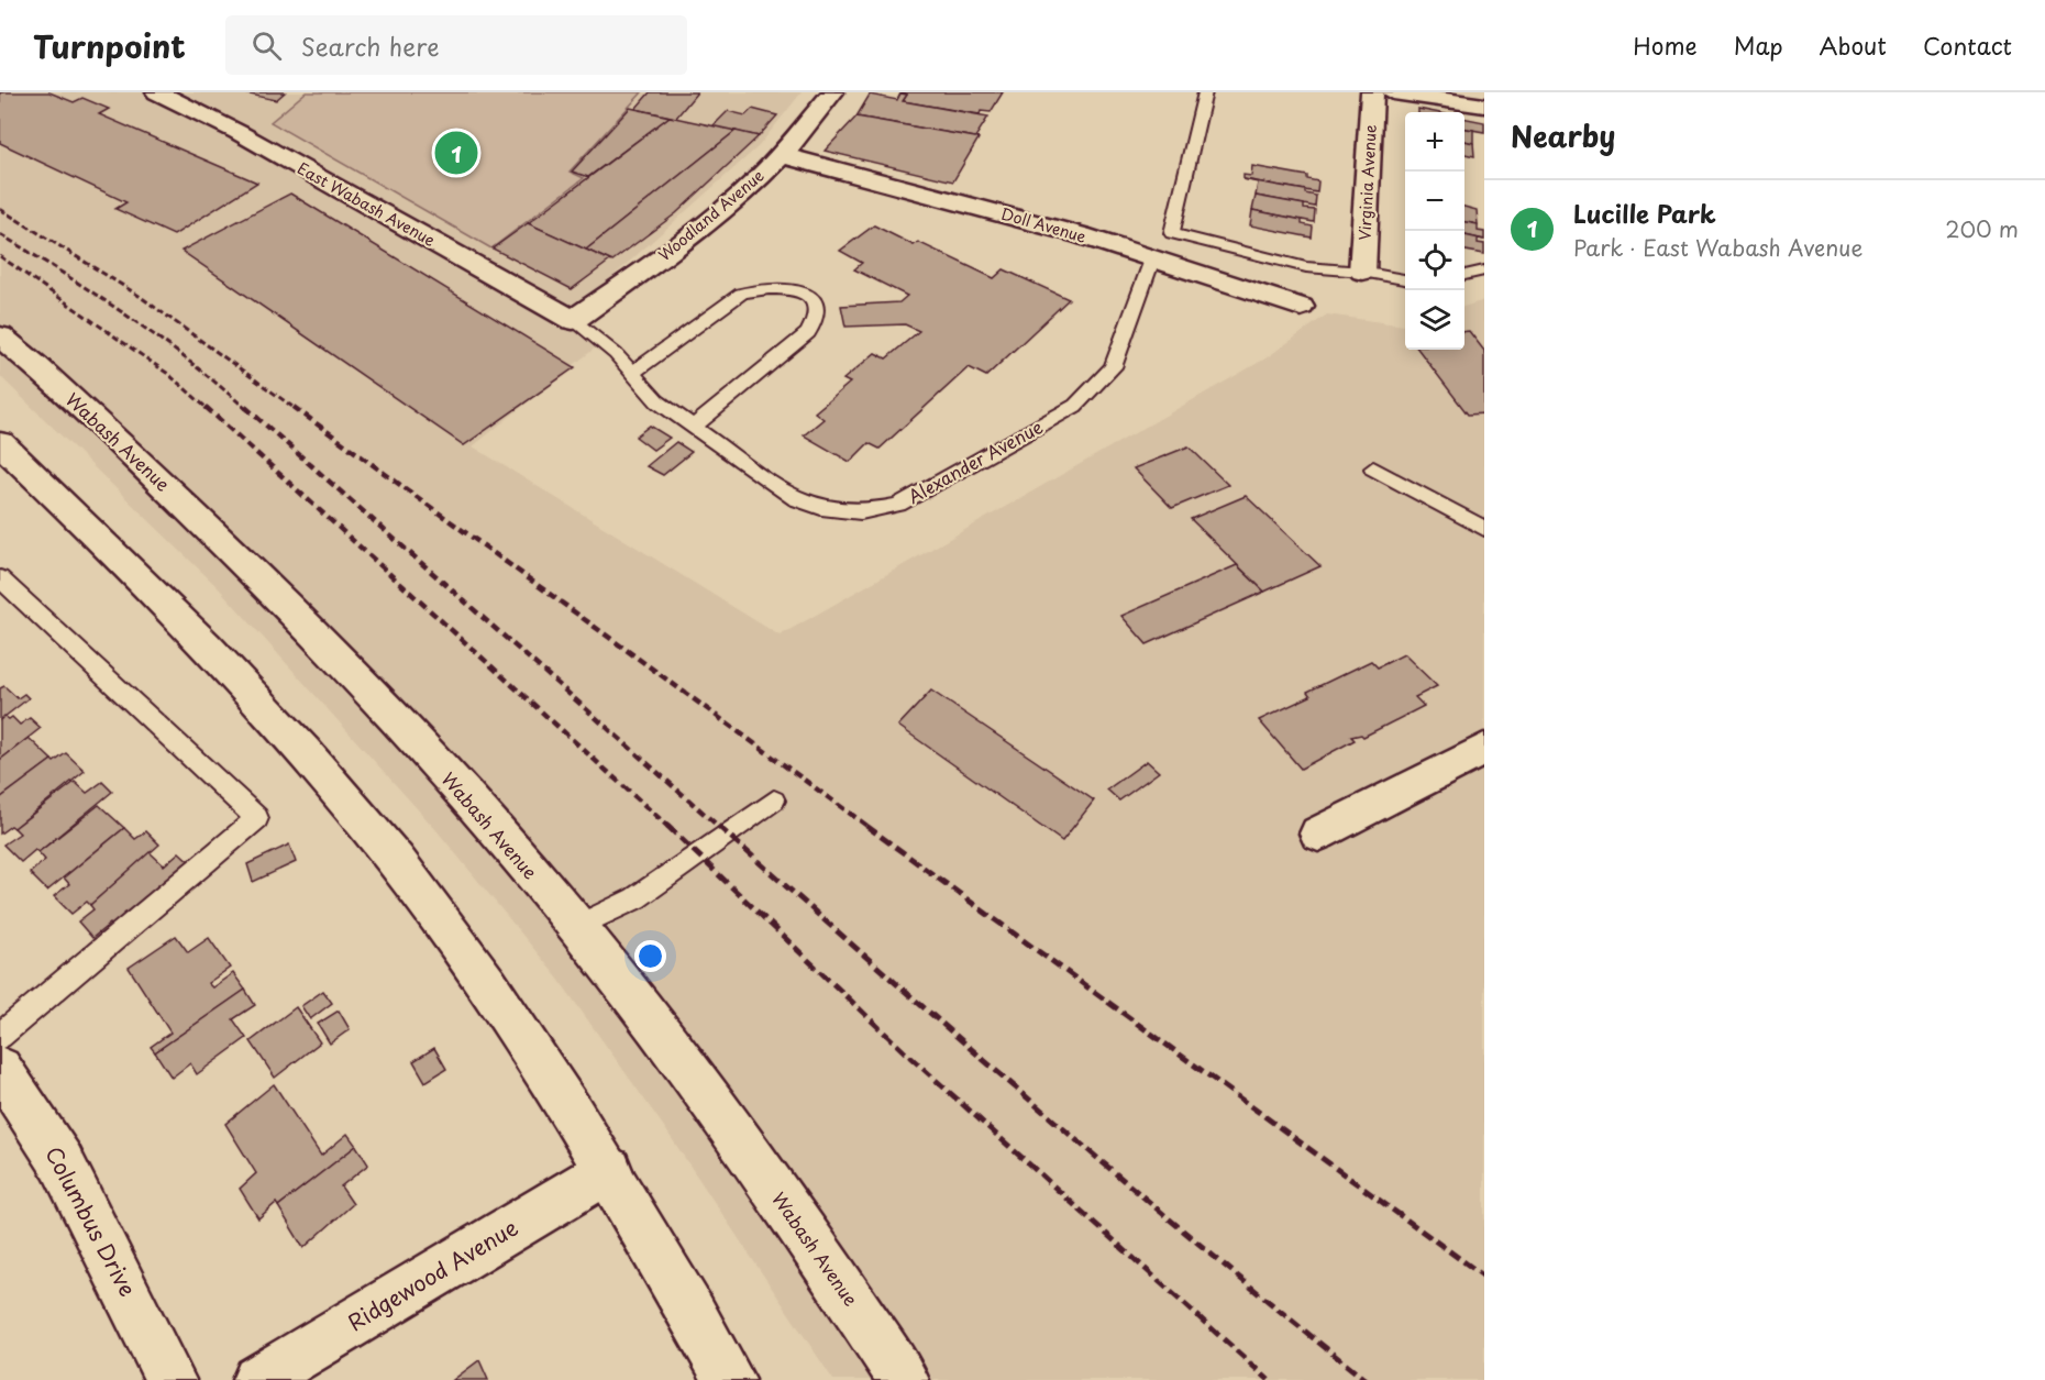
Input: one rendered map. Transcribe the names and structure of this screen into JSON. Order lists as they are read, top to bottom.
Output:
{
  "streets": {
    "street": [
      "Virginia Avenue",
      "East Wabash Avenue",
      "Woodland Avenue",
      "Doll Avenue",
      "Wabash Avenue",
      "Columbus Drive",
      "Ridgewood Avenue"
    ],
    "lane": ["Alexander Avenue"]
  },
  "crossings": [
    ["East Wabash Avenue", "Woodland Avenue"],
    ["East Wabash Avenue", "Alexander Avenue"],
    ["Woodland Avenue", "Doll Avenue"],
    ["Woodland Avenue", "Alexander Avenue"],
    ["Doll Avenue", "Alexander Avenue"]
  ],
  "page": {
    "header": "Turnpoint",
    "search": "Search here",
    "nav": [
      "Home",
      "Map",
      "About",
      "Contact"
    ],
    "heading": "Nearby",
    "map_buttons": ["+", "−"],
    "pins": "1",
    "list": [
      {
        "mark": "1",
        "name": "Lucille Park",
        "note": "Park · East Wabash Avenue",
        "value": "200 m"
      }
    ]
  }
}
